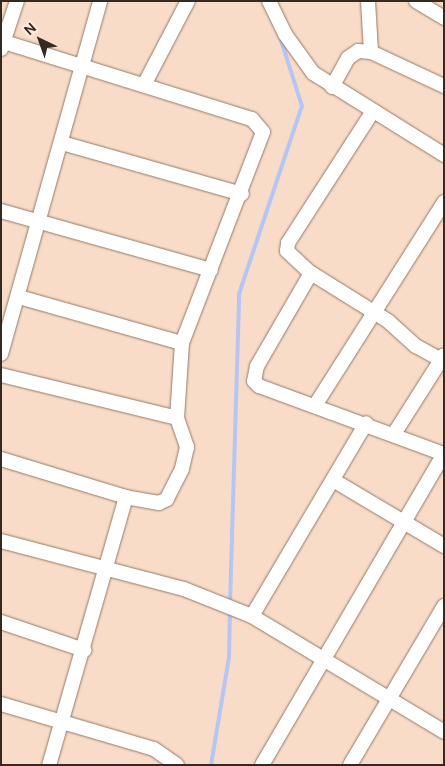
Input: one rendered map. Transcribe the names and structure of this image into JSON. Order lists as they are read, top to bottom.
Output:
{
  "north": "top left"
}
